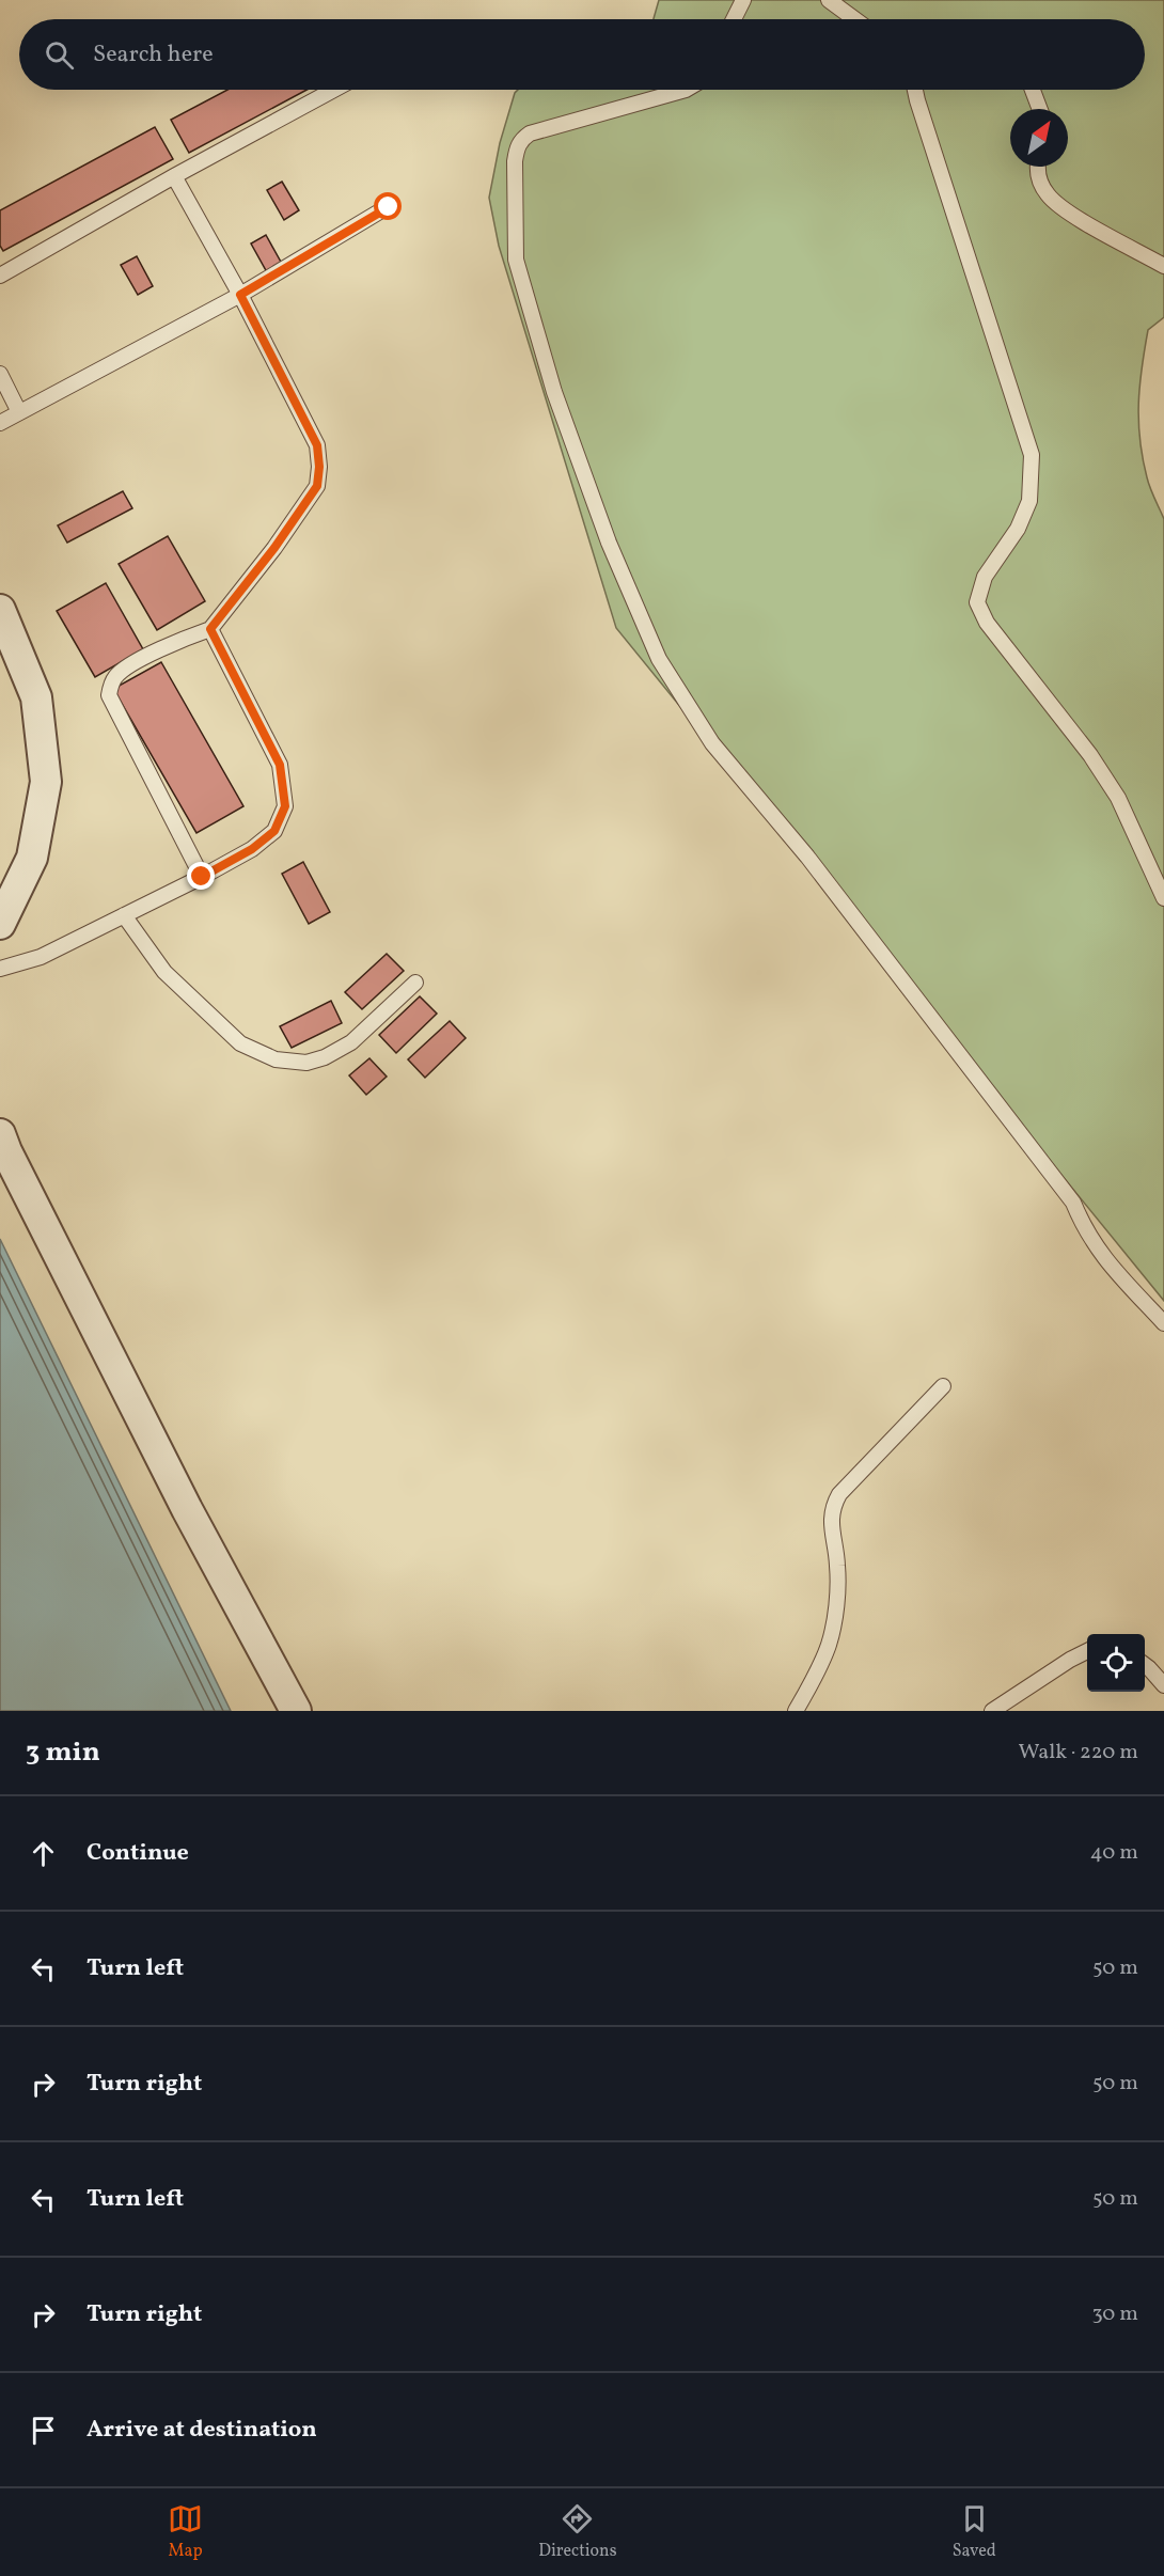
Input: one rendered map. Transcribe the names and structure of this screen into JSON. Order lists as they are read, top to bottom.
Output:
{
  "north": "top right",
  "page": {
    "search": "Search here",
    "heading": ["3 min", "Walk · 220 m"],
    "list": [
      ["Continue", "40 m"],
      ["Turn left", "50 m"],
      ["Turn right", "50 m"],
      ["Turn left", "50 m"],
      ["Turn right", "30 m"],
      "Arrive at destination"
    ],
    "nav": ["Map", "Directions", "Saved"]
  }
}
